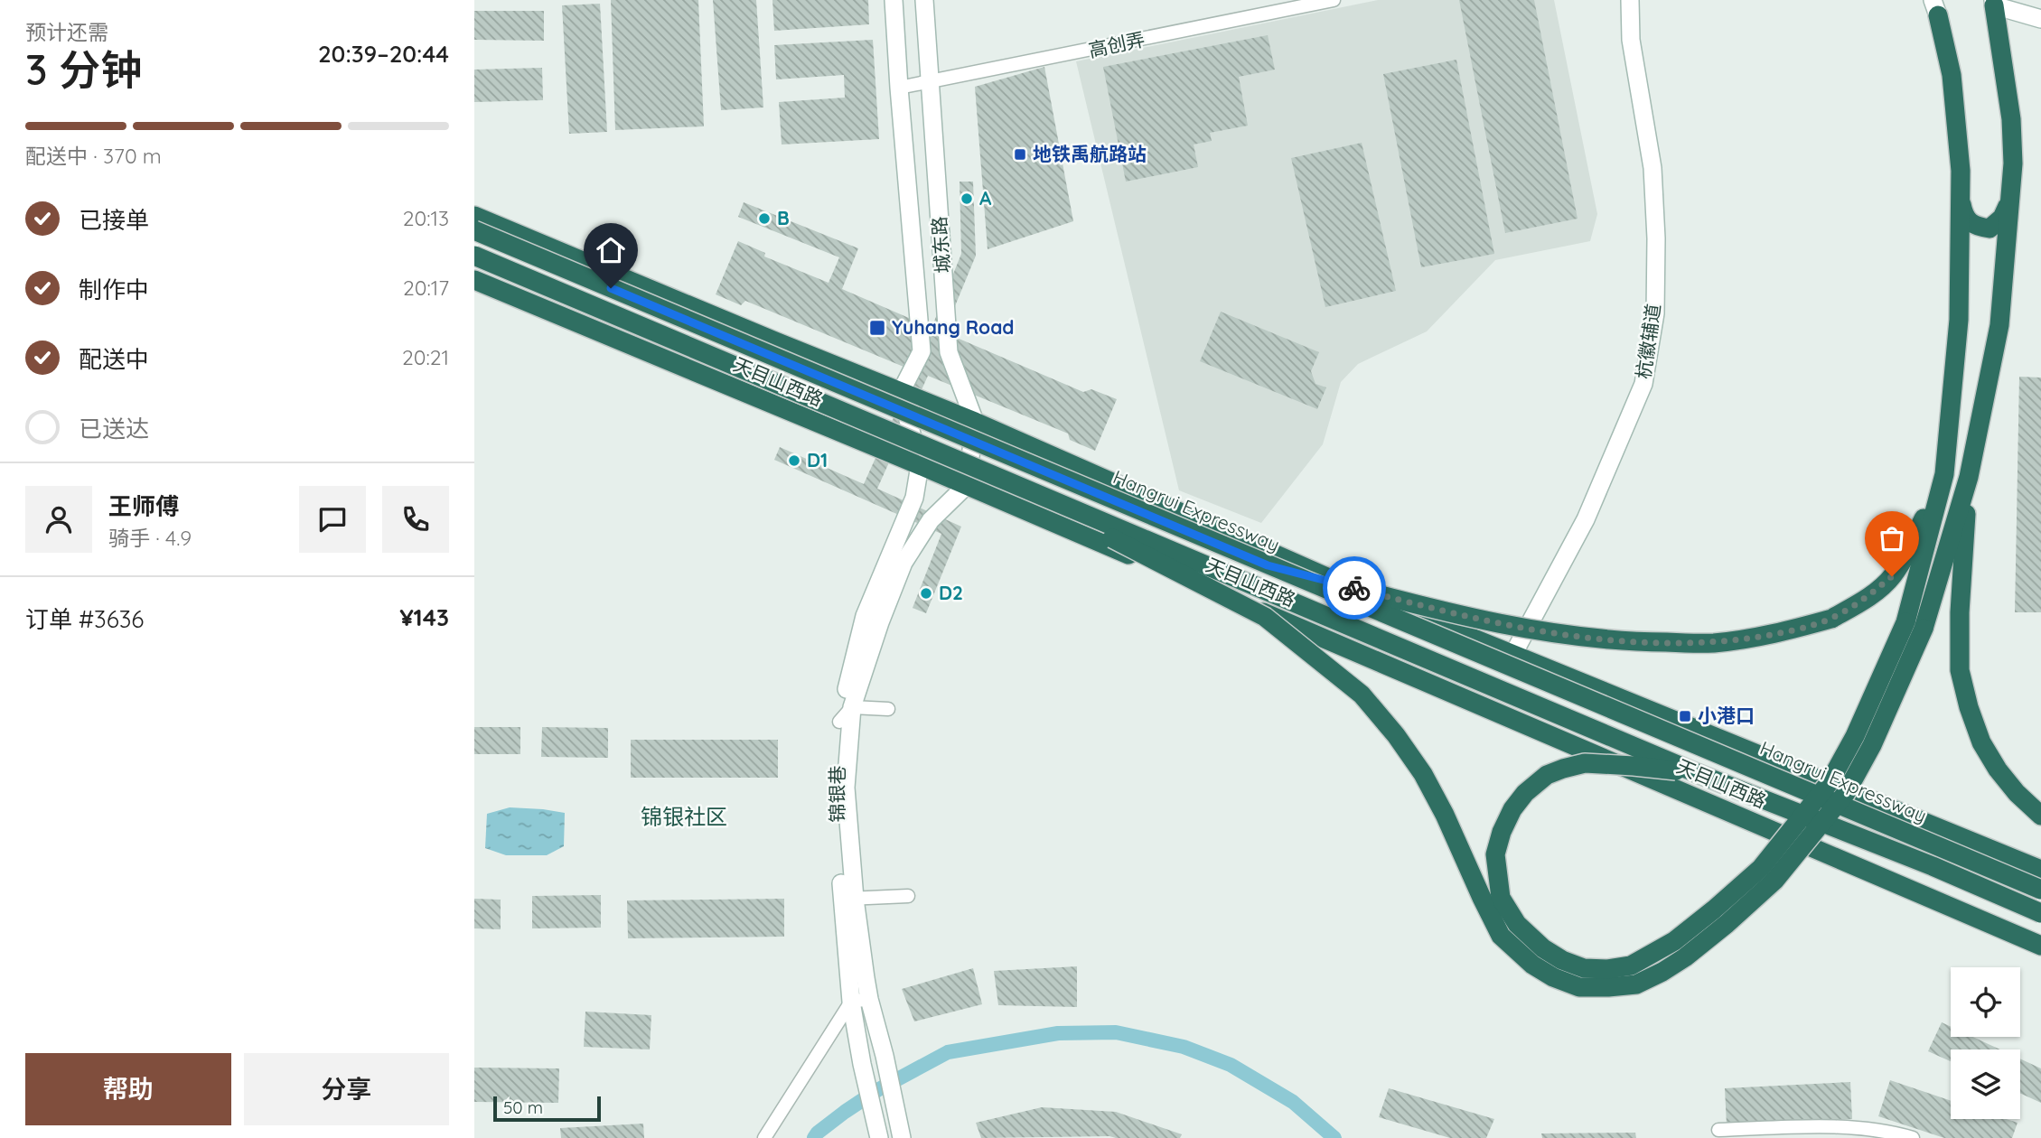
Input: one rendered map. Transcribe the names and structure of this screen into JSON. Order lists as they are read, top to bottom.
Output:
{
  "streets": {
    "highway": ["天目山西路", "Hangrui Expressway"],
    "main road": ["城东路", "杭徽辅道", "锦银巷"],
    "street": ["高创弄"]
  },
  "crossings": [
    ["高创弄", "城东路"],
    ["城东路", "天目山西路"],
    ["城东路", "锦银巷"],
    ["杭徽辅道", "天目山西路"],
    ["天目山西路", "锦银巷"]
  ],
  "districts": ["锦银社区"],
  "places": {
    "transit": ["地铁禹航路站", "Yuhang Road", "小港口"],
    "other": [
      "A",
      "B",
      "D1",
      "D2"
    ]
  },
  "scale_bar": "50 m",
  "page": {
    "heading": ["3 分钟", "预计还需", "20:39–20:44"],
    "panel": [
      "王师傅",
      "骑手 · 4.9",
      "订单 #3636",
      "¥143"
    ],
    "bar": "配送中 · 370 m",
    "list": [
      ["已接单", "20:13"],
      ["制作中", "20:17"],
      ["配送中", "20:21"],
      "已送达"
    ],
    "buttons": ["帮助", "分享"],
    "scale": "50 m"
  }
}
